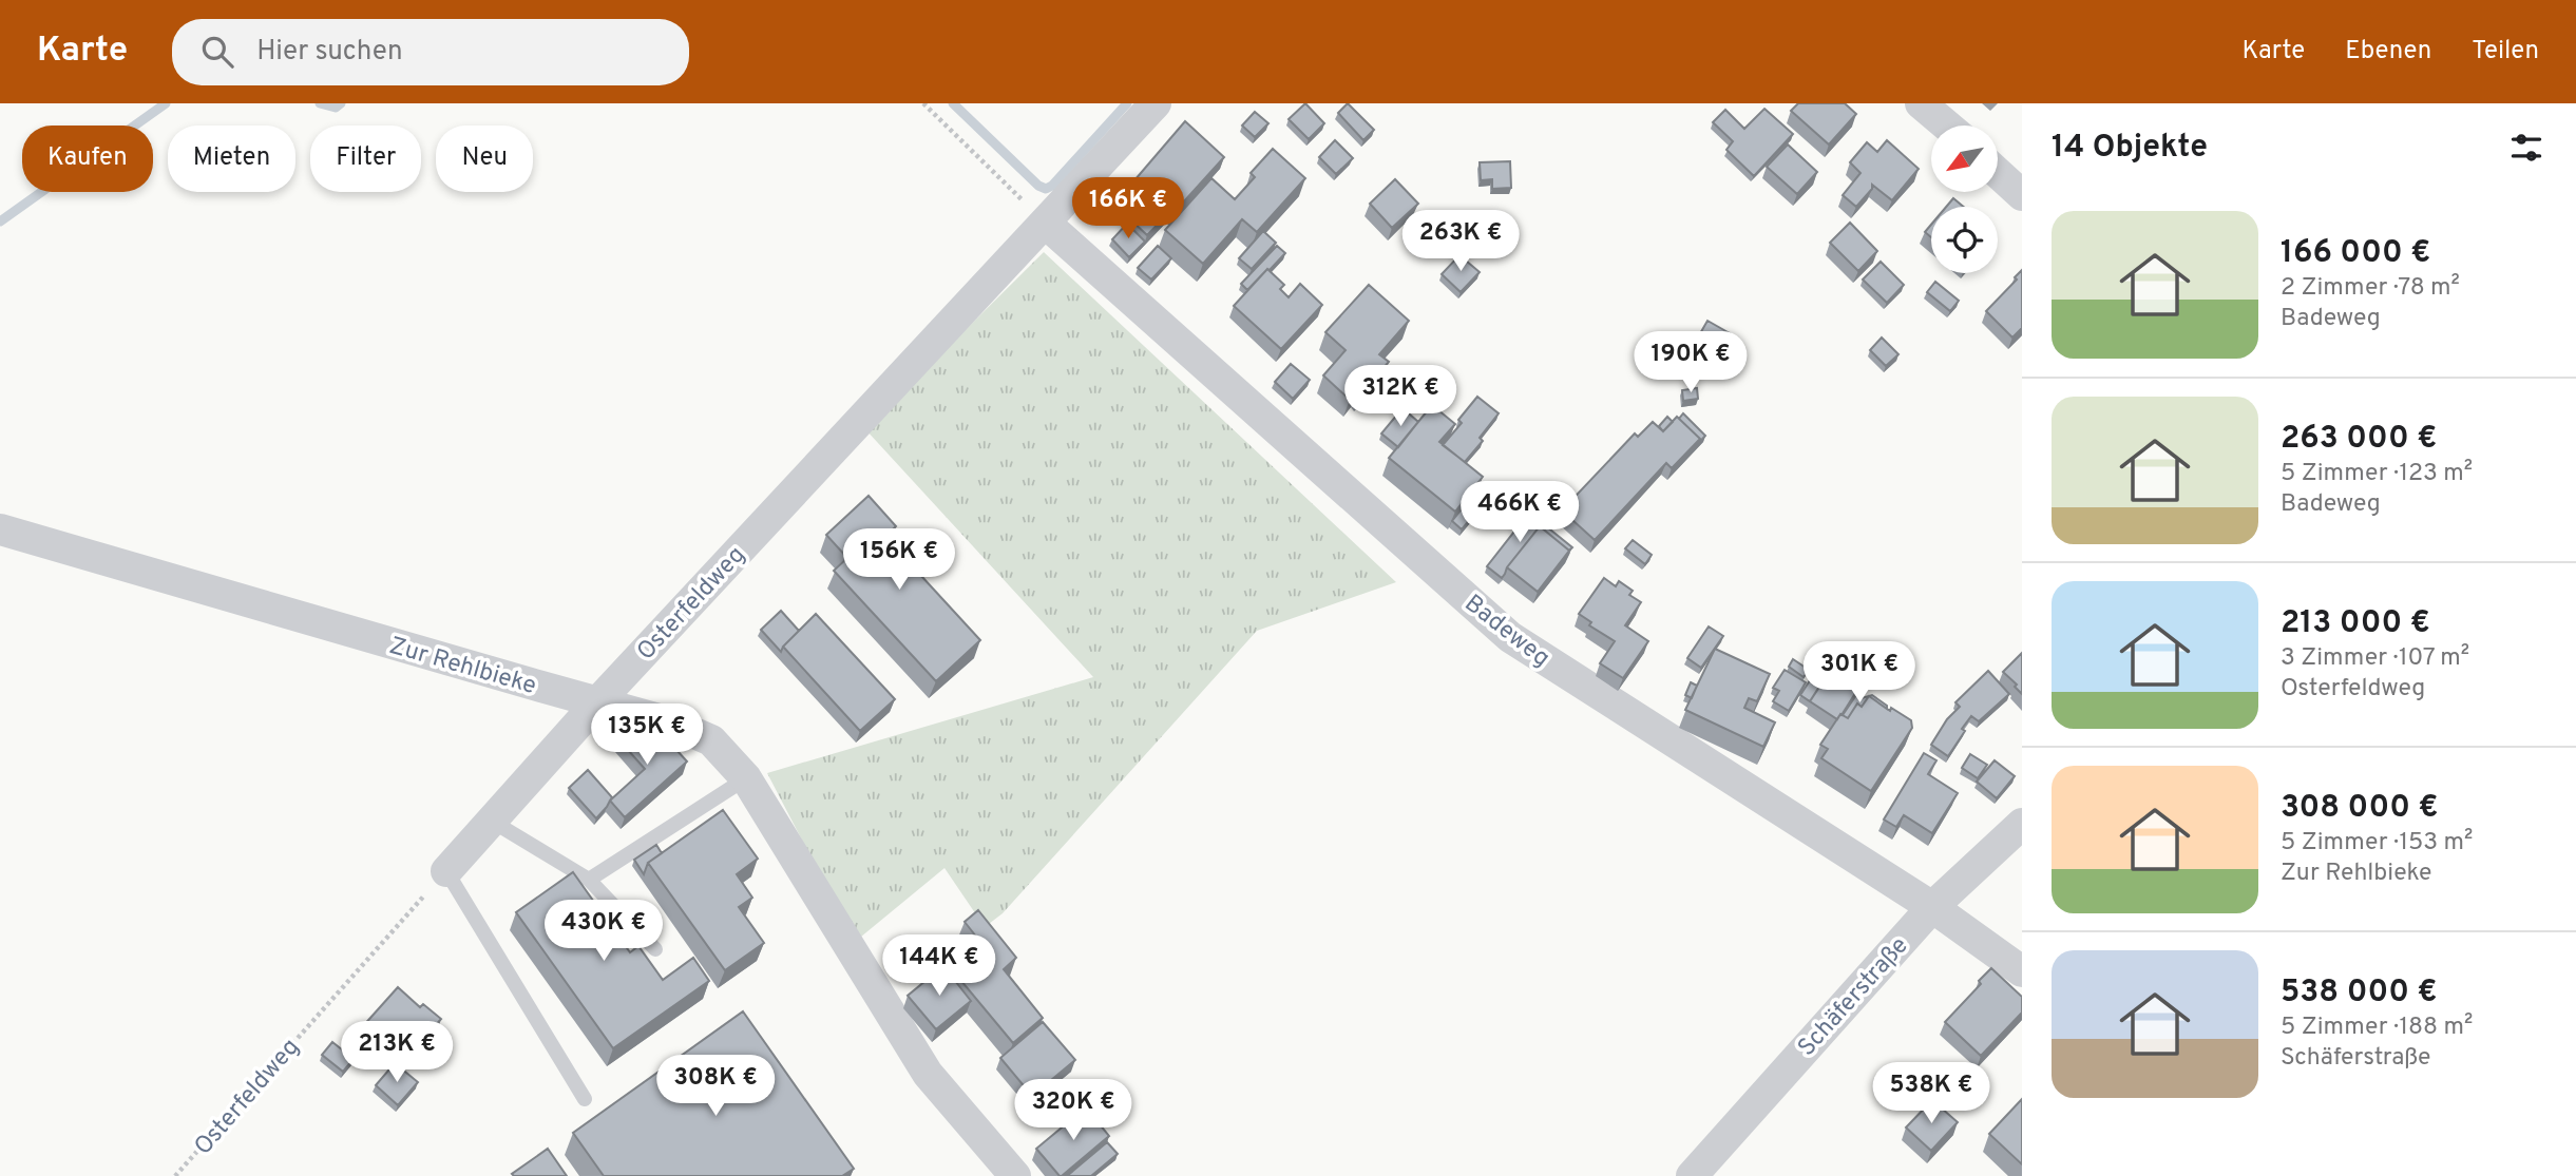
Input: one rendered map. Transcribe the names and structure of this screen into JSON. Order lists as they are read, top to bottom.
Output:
{
  "streets": {
    "street": [
      "Osterfeldweg",
      "Badeweg",
      "Zur Rehlbieke",
      "Schäferstraße"
    ]
  },
  "crossings": [
    ["Osterfeldweg", "Badeweg"],
    ["Osterfeldweg", "Zur Rehlbieke"],
    ["Badeweg", "Schäferstraße"]
  ],
  "north": "bottom left",
  "page": {
    "header": "Karte",
    "search": "Hier suchen",
    "nav": ["Karte", "Ebenen", "Teilen"],
    "heading": "14 Objekte",
    "chip": [
      "Kaufen",
      "Mieten",
      "Filter",
      "Neu"
    ],
    "price": [
      "166K €",
      "263K €",
      "190K €",
      "312K €",
      "466K €",
      "156K €",
      "301K €",
      "135K €",
      "430K €",
      "144K €",
      "213K €",
      "308K €",
      "538K €",
      "320K €"
    ],
    "list": [
      {
        "name": "166 000 €",
        "note": "2 Zimmer · 78 m² · Badeweg"
      },
      {
        "name": "263 000 €",
        "note": "5 Zimmer · 123 m² · Badeweg"
      },
      {
        "name": "213 000 €",
        "note": "3 Zimmer · 107 m² · Osterfeldweg"
      },
      {
        "name": "308 000 €",
        "note": "5 Zimmer · 153 m² · Zur Rehlbieke"
      },
      {
        "name": "538 000 €",
        "note": "5 Zimmer · 188 m² · Schäferstraße"
      }
    ]
  }
}
